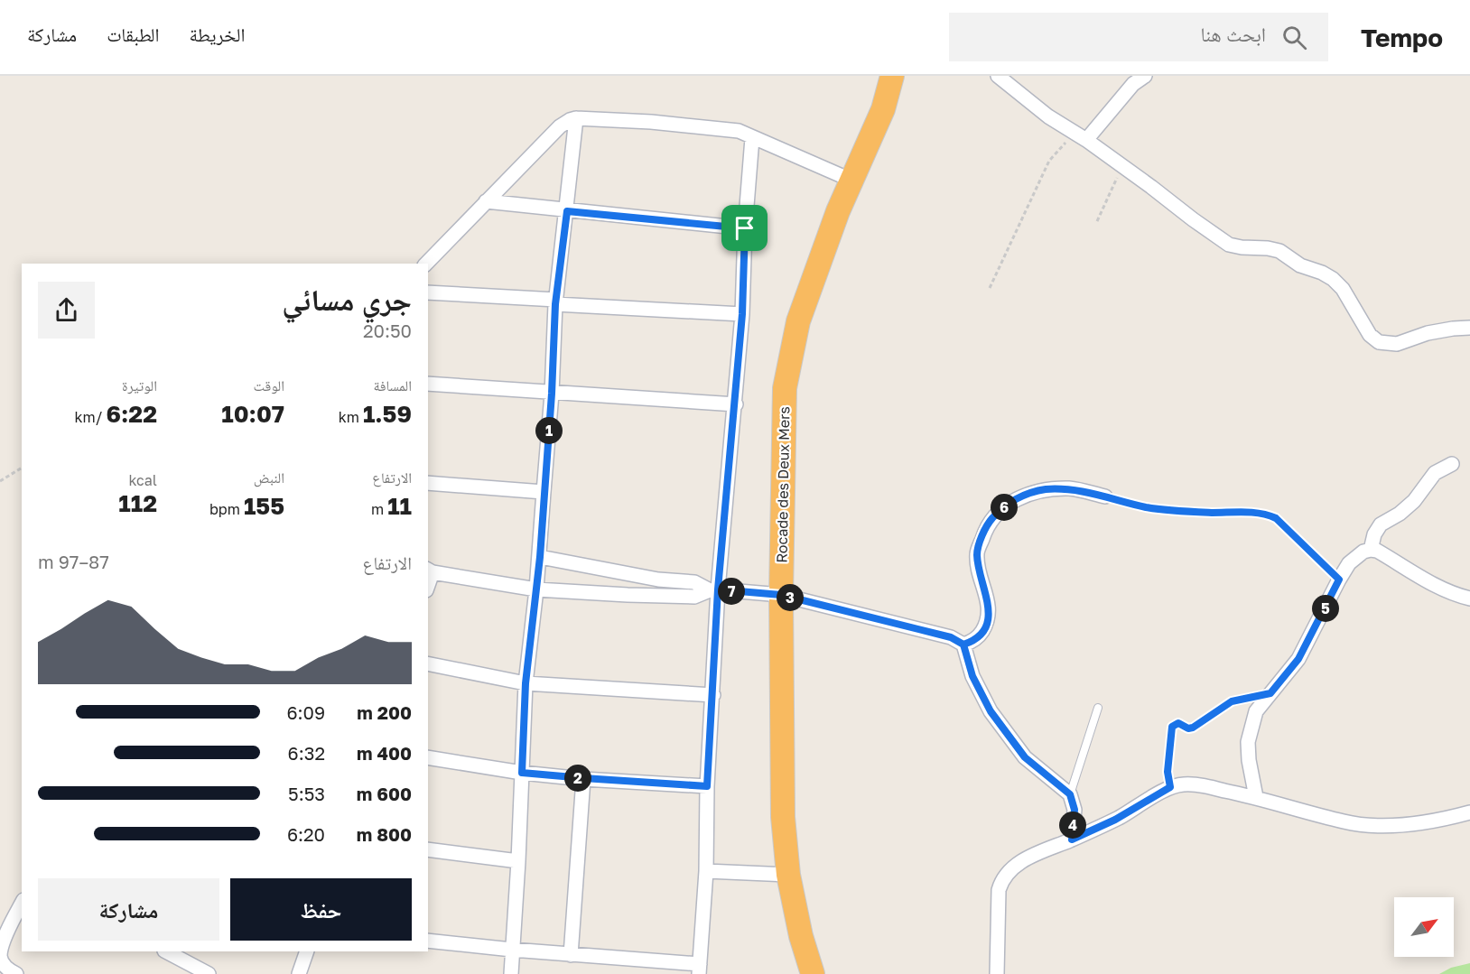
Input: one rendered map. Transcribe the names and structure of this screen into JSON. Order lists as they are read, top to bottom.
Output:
{
  "streets": {
    "highway": ["Rocade des Deux Mers"]
  },
  "north": "top right",
  "page": {
    "header": "Tempo",
    "search": "ابحث هنا",
    "nav": ["الخريطة", "الطبقات", "مشاركة"],
    "heading": ["جري مسائي", "20:50"],
    "stats": [
      ["المسافة", "1.59 km"],
      ["الوقت", "10:07"],
      ["الوتيرة", "6:22 /km"],
      ["الارتفاع", "11 m"],
      ["النبض", "155 bpm"],
      ["kcal", "112"]
    ],
    "pins": [
      "1",
      "6",
      "7",
      "3",
      "5",
      "2",
      "4"
    ],
    "chart": ["الارتفاع", "87–97 m"],
    "list": [
      {
        "name": "200 m",
        "note": "6:09"
      },
      {
        "name": "400 m",
        "note": "6:32"
      },
      {
        "name": "600 m",
        "note": "5:53"
      },
      {
        "name": "800 m",
        "note": "6:20"
      }
    ],
    "buttons": ["حفظ", "مشاركة"]
  }
}
